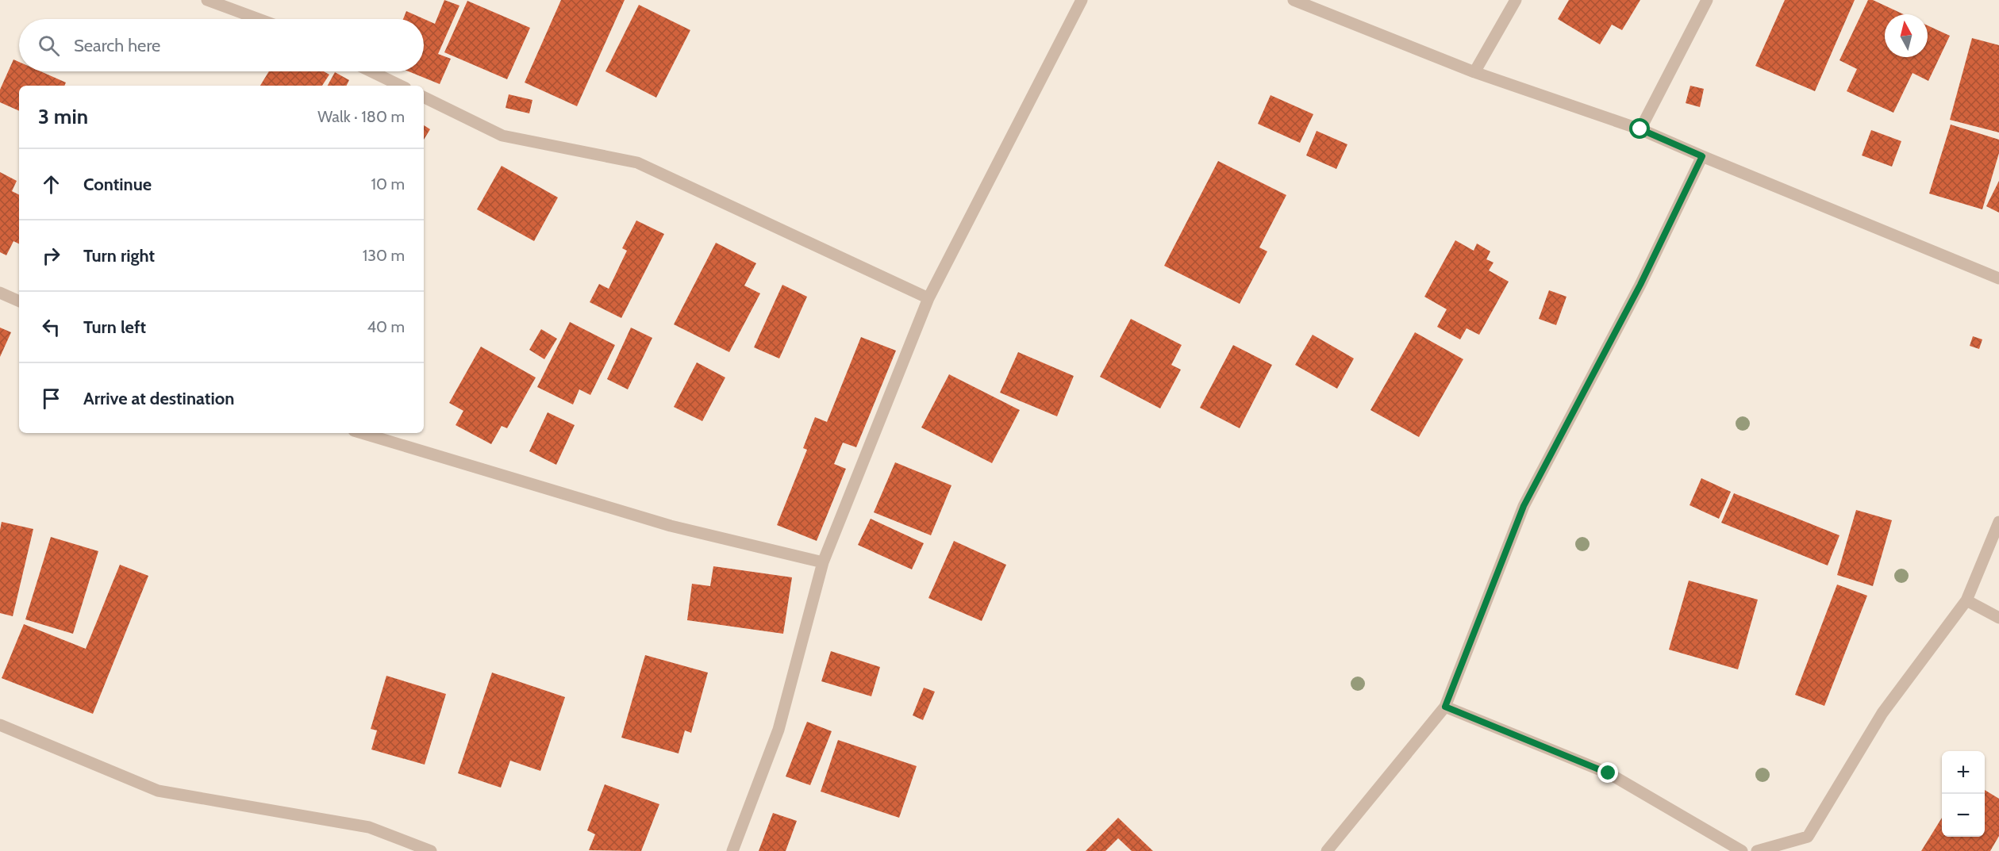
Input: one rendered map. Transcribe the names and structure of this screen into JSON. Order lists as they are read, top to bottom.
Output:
{
  "north": "top",
  "page": {
    "search": "Search here",
    "heading": ["3 min", "Walk · 180 m"],
    "list": [
      ["Continue", "10 m"],
      ["Turn right", "130 m"],
      ["Turn left", "40 m"],
      "Arrive at destination"
    ],
    "map_buttons": ["+", "−"]
  }
}
